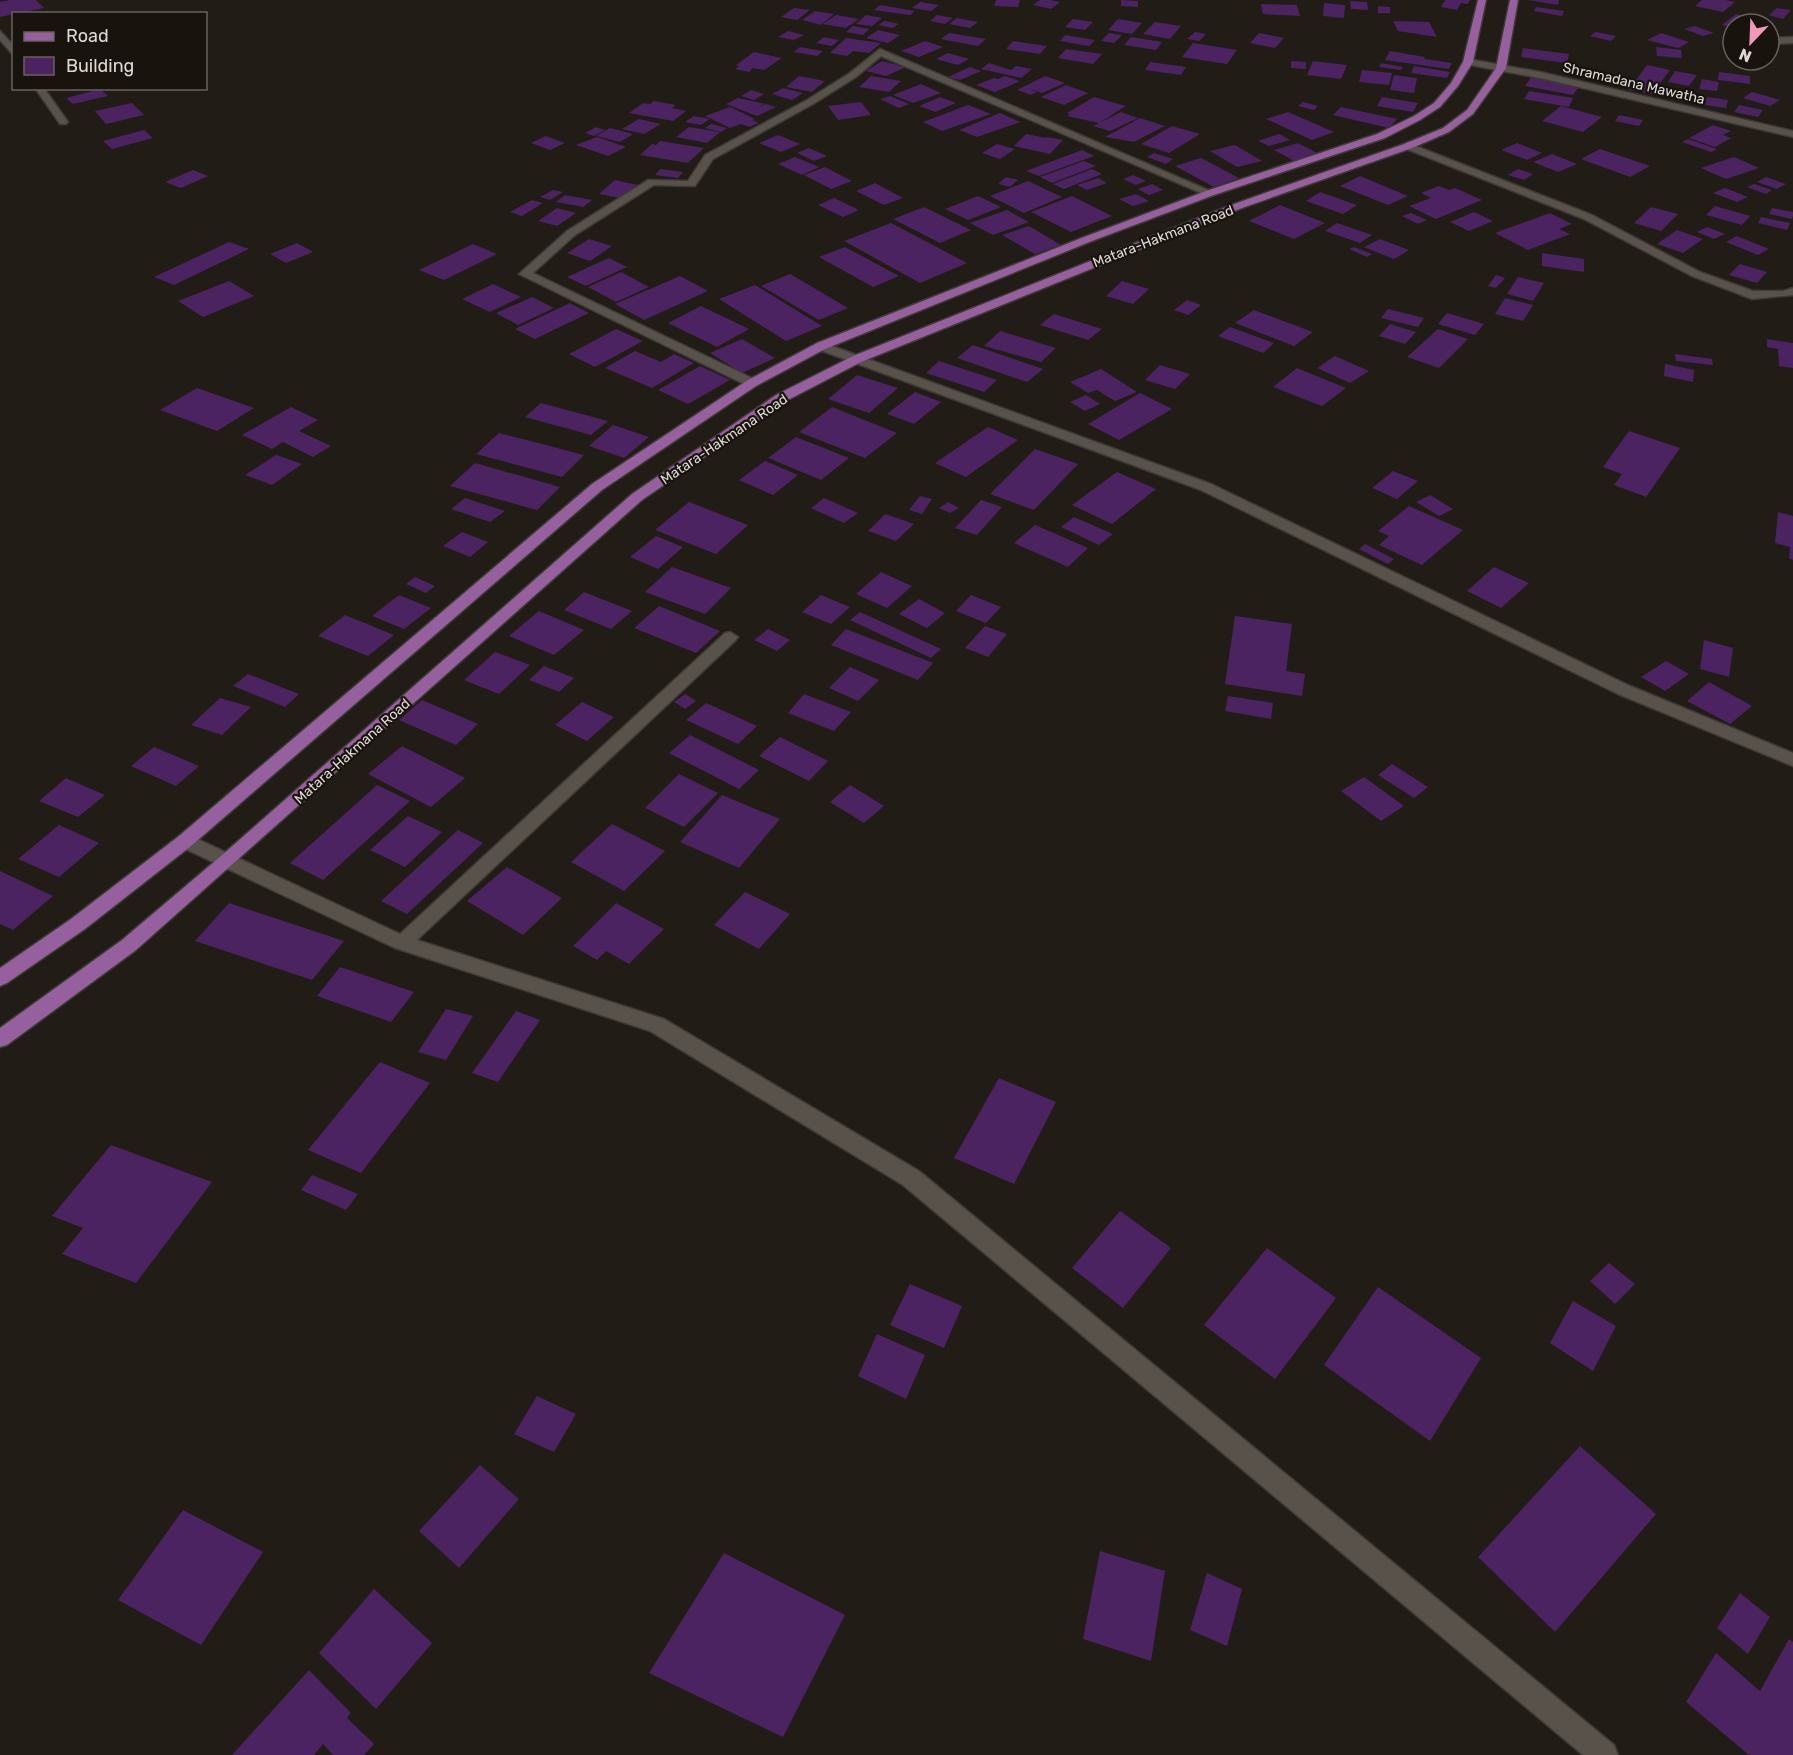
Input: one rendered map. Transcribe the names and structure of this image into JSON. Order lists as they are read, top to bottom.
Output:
{
  "streets": {
    "main road": ["Matara-Hakmana Road"],
    "street": ["Shramadana Mawatha"]
  },
  "crossings": [
    ["Shramadana Mawatha", "Matara-Hakmana Road"]
  ],
  "legend": ["Road", "Building"],
  "north": "bottom left"
}
